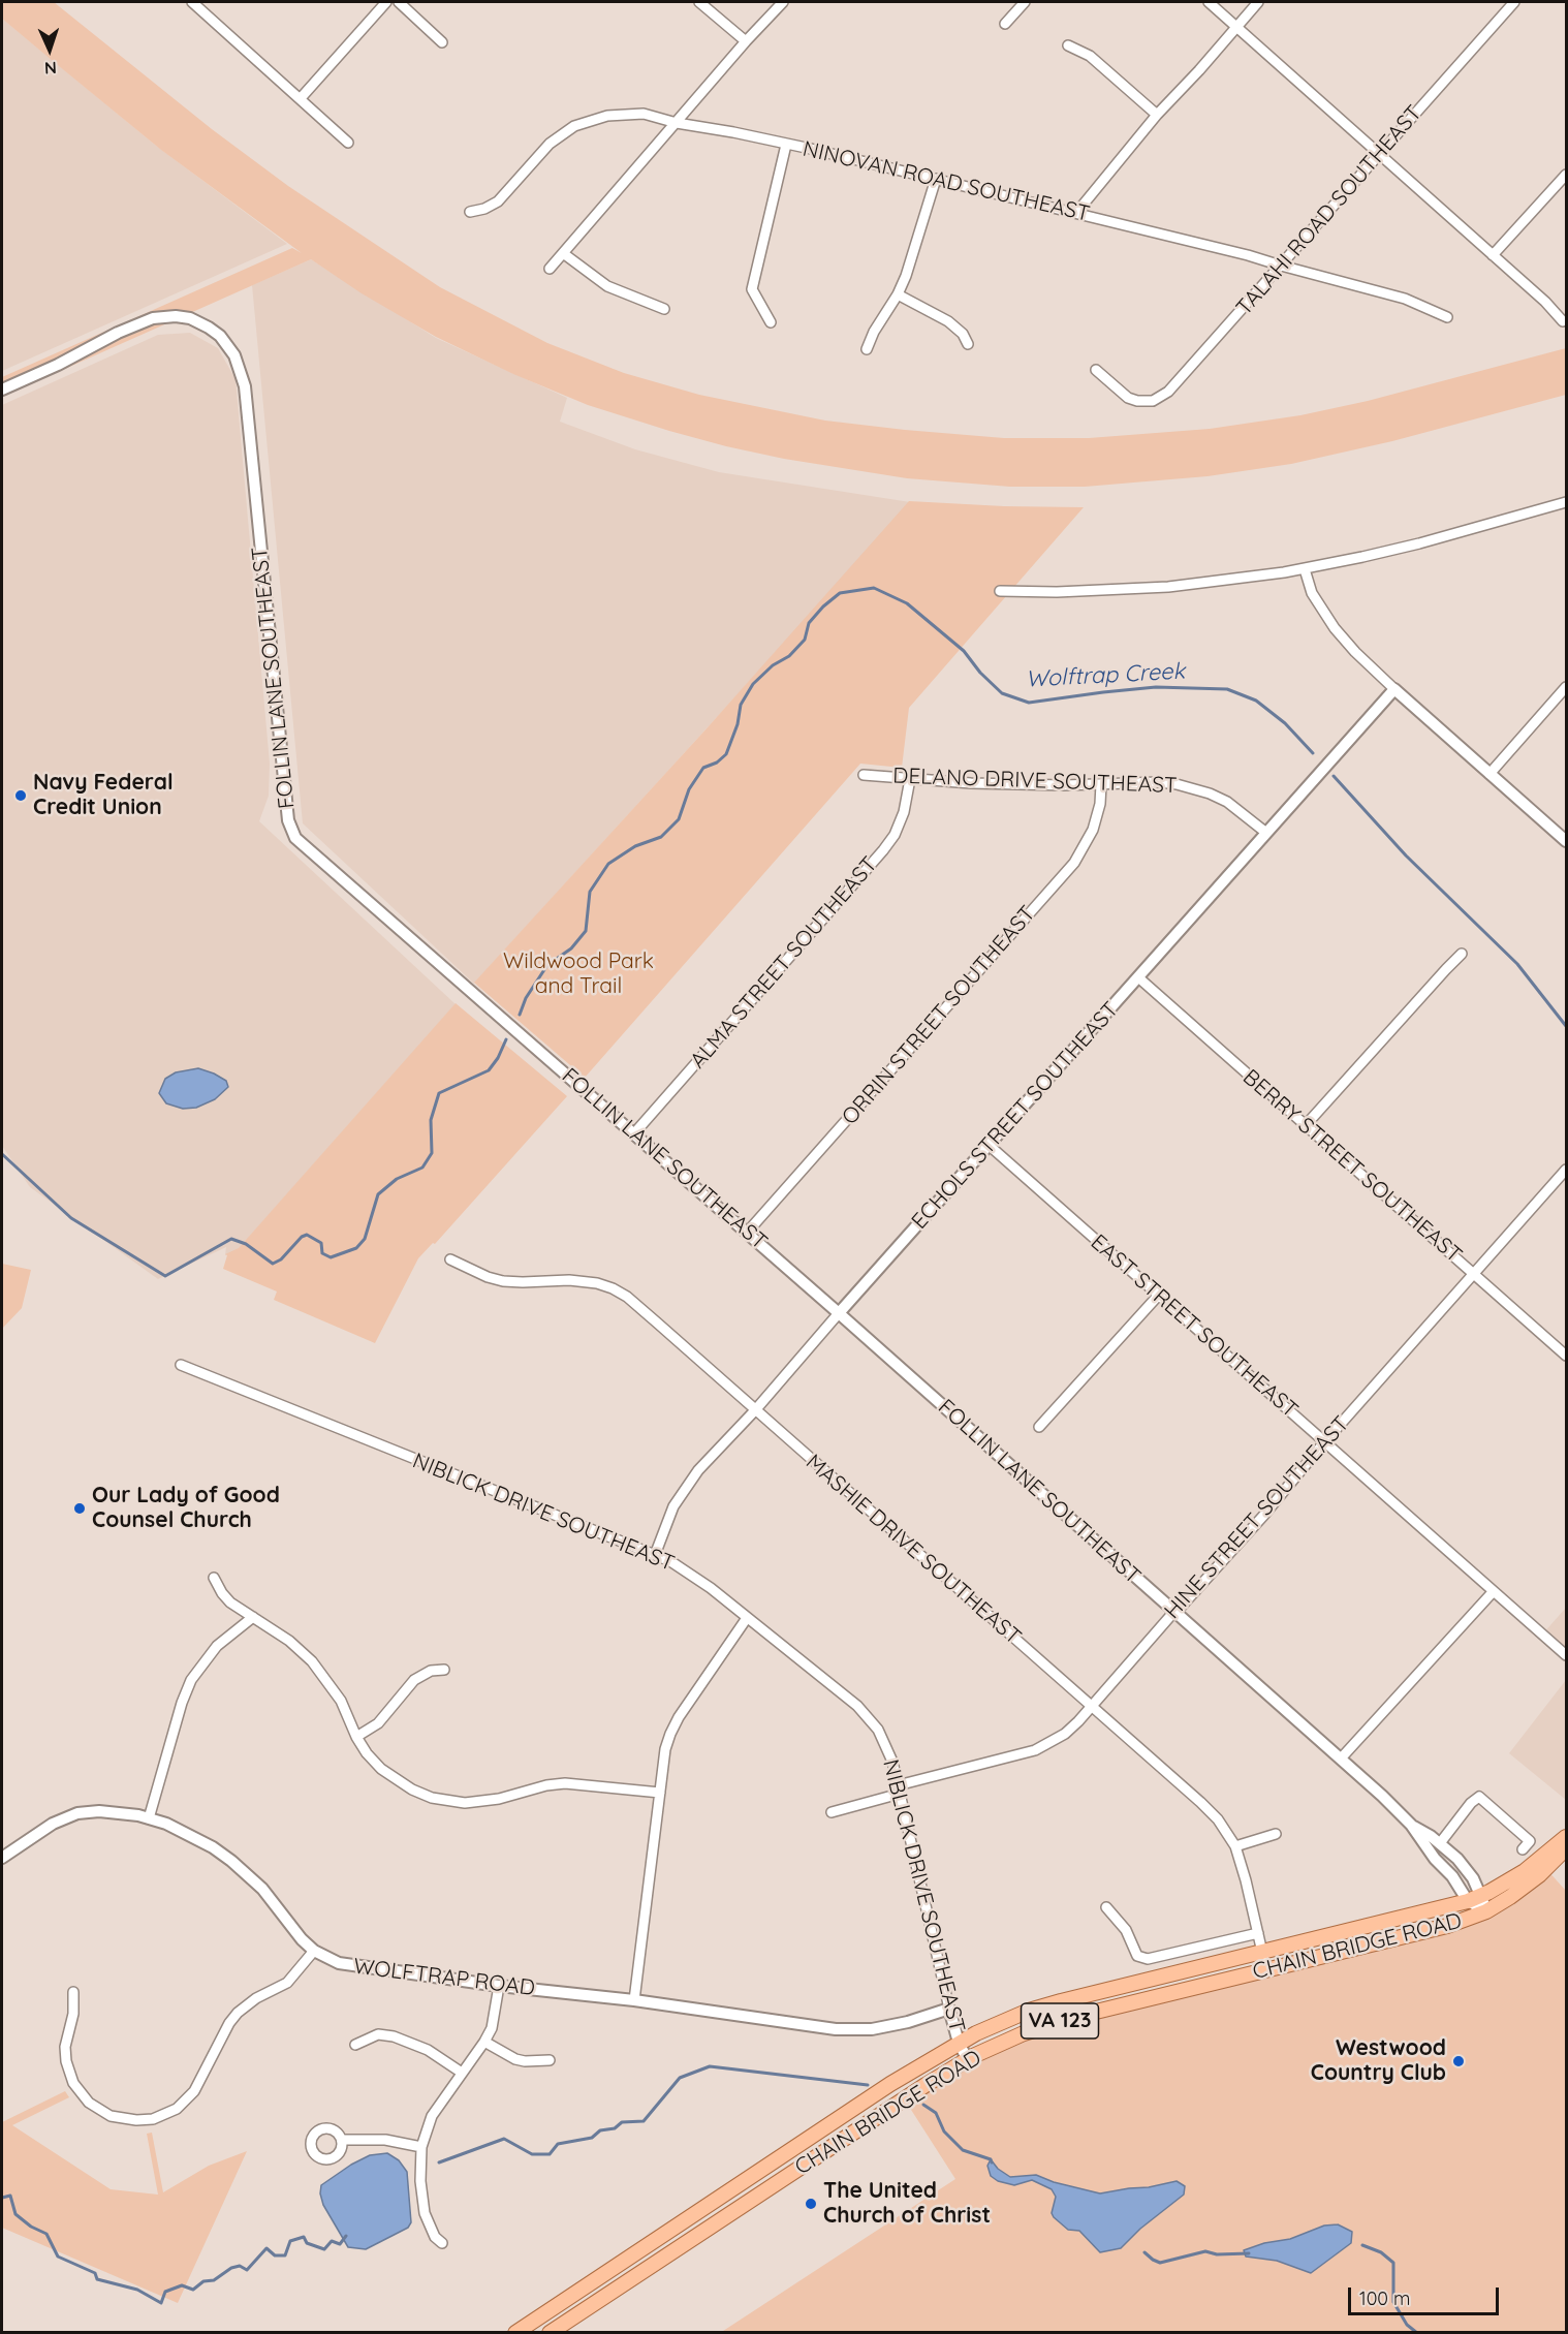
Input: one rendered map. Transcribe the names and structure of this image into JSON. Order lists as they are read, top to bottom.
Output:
{
  "streets": {
    "main road": ["CHAIN BRIDGE ROAD", "VA 123"],
    "street": [
      "NINOVAN ROAD SOUTHEAST",
      "TALAHI ROAD SOUTHEAST",
      "FOLLIN LANE SOUTHEAST",
      "DELANO DRIVE SOUTHEAST",
      "ALMA STREET SOUTHEAST",
      "ORRIN STREET SOUTHEAST",
      "ECHOLS STREET SOUTHEAST",
      "BERRY STREET SOUTHEAST",
      "EAST STREET SOUTHEAST",
      "NIBLICK DRIVE SOUTHEAST",
      "HINE STREET SOUTHEAST",
      "MASHIE DRIVE SOUTHEAST",
      "WOLFTRAP ROAD"
    ]
  },
  "crossings": [
    ["NINOVAN ROAD SOUTHEAST", "TALAHI ROAD SOUTHEAST"],
    ["FOLLIN LANE SOUTHEAST", "ALMA STREET SOUTHEAST"],
    ["FOLLIN LANE SOUTHEAST", "ORRIN STREET SOUTHEAST"],
    ["FOLLIN LANE SOUTHEAST", "ECHOLS STREET SOUTHEAST"],
    ["FOLLIN LANE SOUTHEAST", "HINE STREET SOUTHEAST"],
    ["FOLLIN LANE SOUTHEAST", "CHAIN BRIDGE ROAD"],
    ["FOLLIN LANE SOUTHEAST", "VA 123"],
    ["DELANO DRIVE SOUTHEAST", "ALMA STREET SOUTHEAST"],
    ["DELANO DRIVE SOUTHEAST", "ORRIN STREET SOUTHEAST"],
    ["DELANO DRIVE SOUTHEAST", "ECHOLS STREET SOUTHEAST"],
    ["ECHOLS STREET SOUTHEAST", "BERRY STREET SOUTHEAST"],
    ["ECHOLS STREET SOUTHEAST", "EAST STREET SOUTHEAST"],
    ["ECHOLS STREET SOUTHEAST", "NIBLICK DRIVE SOUTHEAST"],
    ["ECHOLS STREET SOUTHEAST", "MASHIE DRIVE SOUTHEAST"],
    ["BERRY STREET SOUTHEAST", "HINE STREET SOUTHEAST"],
    ["EAST STREET SOUTHEAST", "HINE STREET SOUTHEAST"],
    ["NIBLICK DRIVE SOUTHEAST", "HINE STREET SOUTHEAST"],
    ["NIBLICK DRIVE SOUTHEAST", "CHAIN BRIDGE ROAD"],
    ["NIBLICK DRIVE SOUTHEAST", "WOLFTRAP ROAD"],
    ["NIBLICK DRIVE SOUTHEAST", "VA 123"],
    ["HINE STREET SOUTHEAST", "MASHIE DRIVE SOUTHEAST"],
    ["MASHIE DRIVE SOUTHEAST", "CHAIN BRIDGE ROAD"],
    ["MASHIE DRIVE SOUTHEAST", "VA 123"],
    ["CHAIN BRIDGE ROAD", "VA 123"]
  ],
  "water": ["Wolftrap Creek"],
  "parks": ["Wildwood Park and Trail"],
  "places": [
    "Navy Federal Credit Union",
    "Our Lady of Good Counsel Church",
    "Westwood Country Club",
    "The United Church of Christ"
  ],
  "scale_bar": "100 m",
  "north": "bottom"
}
